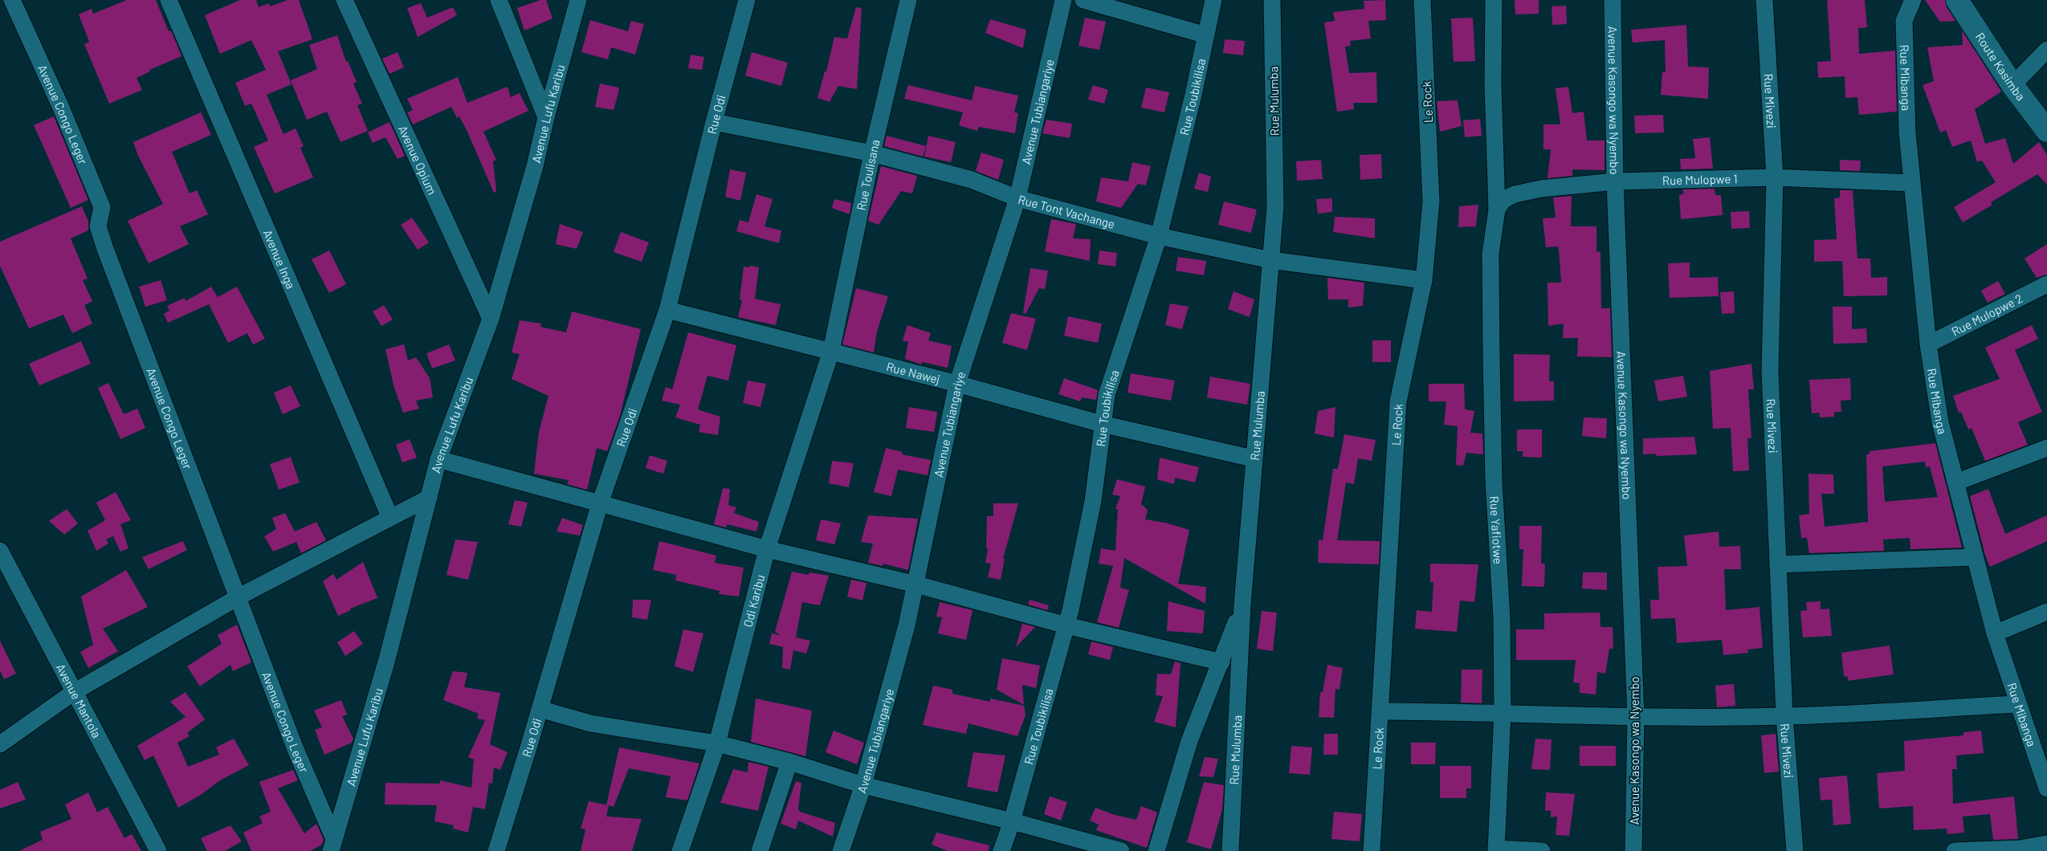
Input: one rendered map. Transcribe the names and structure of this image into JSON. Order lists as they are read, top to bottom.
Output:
{
  "streets": {
    "street": [
      "Route Kasimba",
      "Rue Mibanga",
      "Rue Toubikilisa",
      "Avenue Kasongo wa Nyembo",
      "Rue Mivezi",
      "Rue Mulumba",
      "Le Rock",
      "Avenue Tubiangariye",
      "Avenue Lufu Karibu",
      "Avenue Congo Leger",
      "Rue Odi",
      "Avenue Opium",
      "Rue Toulisana",
      "Rue Mulopwe 1",
      "Rue Tont Vachange",
      "Avenue Inga",
      "Rue Mulopwe 2",
      "Rue Nawej",
      "Rue Yafiotwe",
      "Odi Karibu",
      "Avenue Mantola"
    ]
  },
  "crossings": [
    ["Rue Mibanga", "Rue Mulopwe 1"],
    ["Rue Mibanga", "Rue Mulopwe 2"],
    ["Rue Toubikilisa", "Rue Tont Vachange"],
    ["Rue Toubikilisa", "Rue Nawej"],
    ["Avenue Kasongo wa Nyembo", "Rue Mulopwe 1"],
    ["Rue Mivezi", "Rue Mulopwe 1"],
    ["Rue Mulumba", "Rue Tont Vachange"],
    ["Rue Mulumba", "Rue Nawej"],
    ["Le Rock", "Rue Tont Vachange"],
    ["Avenue Tubiangariye", "Rue Tont Vachange"],
    ["Avenue Tubiangariye", "Rue Nawej"],
    ["Avenue Lufu Karibu", "Avenue Congo Leger"],
    ["Avenue Lufu Karibu", "Avenue Opium"],
    ["Rue Odi", "Rue Tont Vachange"],
    ["Rue Odi", "Rue Nawej"],
    ["Rue Toulisana", "Rue Tont Vachange"],
    ["Rue Toulisana", "Rue Nawej"],
    ["Rue Toulisana", "Odi Karibu"],
    ["Rue Mulopwe 1", "Rue Yafiotwe"],
    ["Rue Nawej", "Odi Karibu"]
  ]
}
